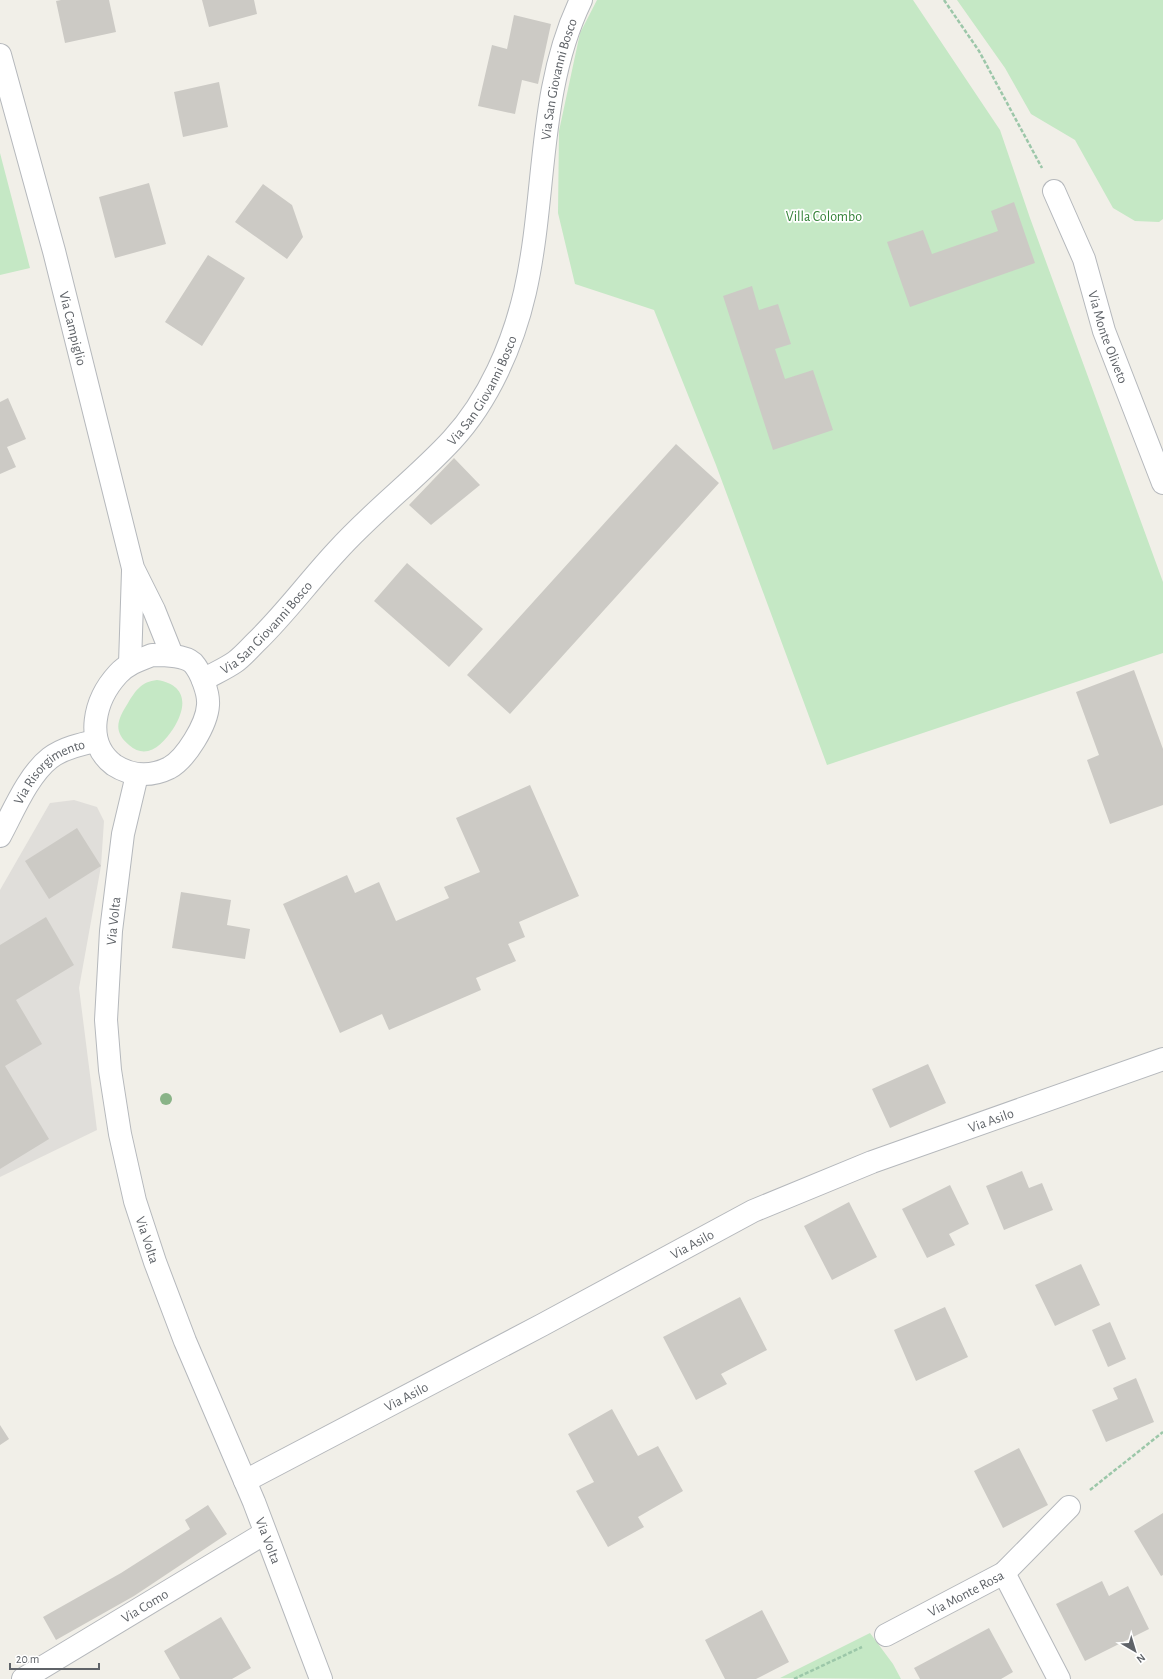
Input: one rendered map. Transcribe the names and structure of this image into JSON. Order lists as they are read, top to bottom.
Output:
{
  "streets": {
    "street": [
      "Via San Giovanni Bosco",
      "Via Campiglio",
      "Via Monte Oliveto",
      "Via Risorgimento",
      "Via Volta",
      "Via Asilo",
      "Via Monte Rosa",
      "Via Como"
    ]
  },
  "crossings": [
    ["Via San Giovanni Bosco", "Via Campiglio"],
    ["Via San Giovanni Bosco", "Via Risorgimento"],
    ["Via San Giovanni Bosco", "Via Volta"],
    ["Via Campiglio", "Via Risorgimento"],
    ["Via Campiglio", "Via Volta"],
    ["Via Risorgimento", "Via Volta"],
    ["Via Volta", "Via Asilo"],
    ["Via Volta", "Via Como"]
  ],
  "parks": ["Villa Colombo"],
  "scale_bar": "20 m",
  "north": "bottom right"
}
